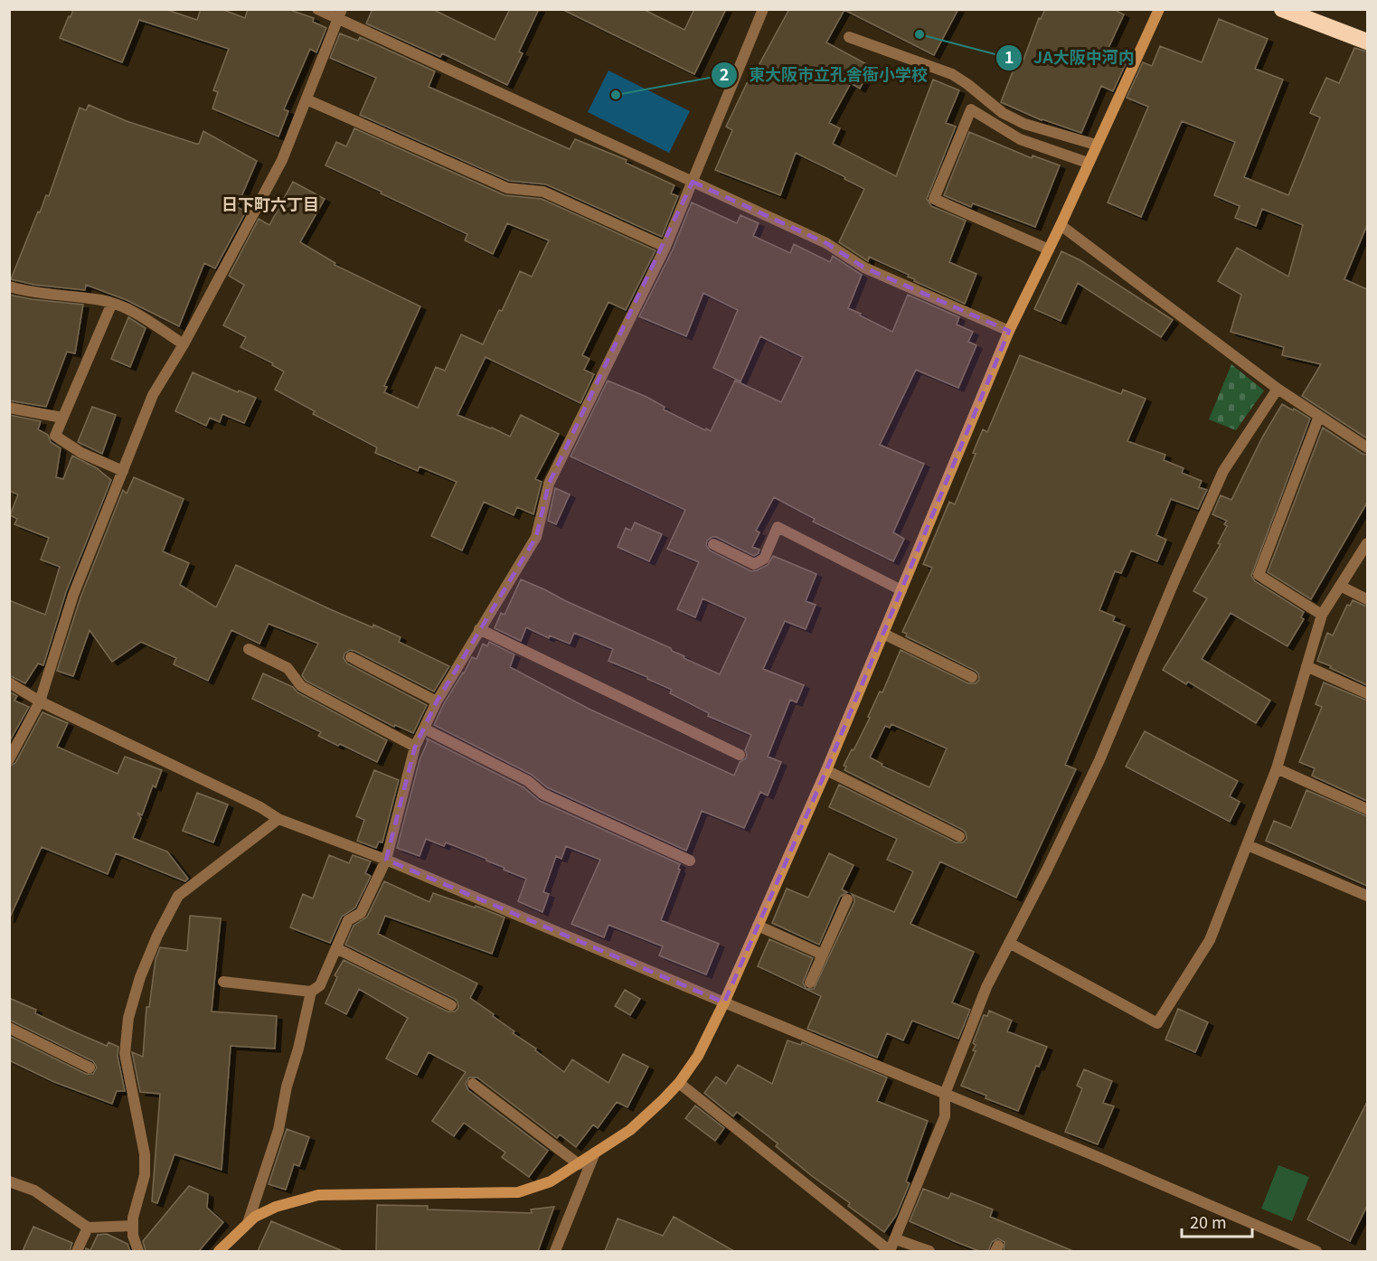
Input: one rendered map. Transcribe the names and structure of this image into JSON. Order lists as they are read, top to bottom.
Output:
{
  "districts": ["日下町六丁目"],
  "places": ["JA大阪中河内", "東大阪市立孔舎衙小学校"],
  "scale_bar": "20 m"
}
